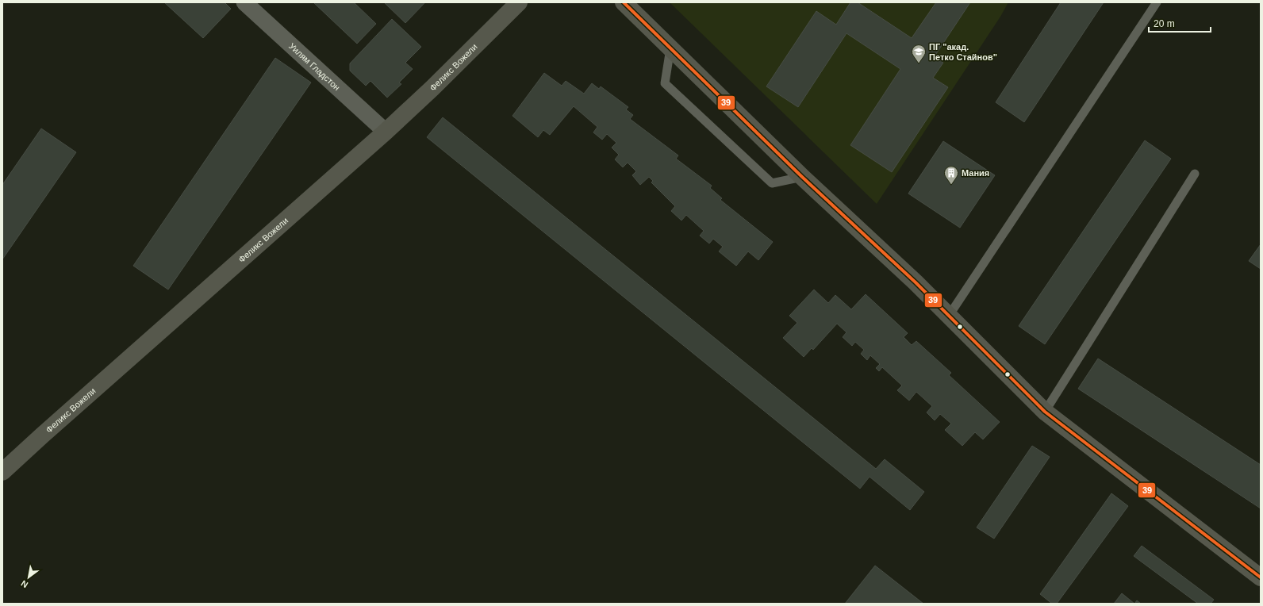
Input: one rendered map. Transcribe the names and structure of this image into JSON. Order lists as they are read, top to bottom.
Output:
{
  "streets": {
    "street": ["Уилям Гладстон", "Феликс Вожели"]
  },
  "crossings": [
    ["Уилям Гладстон", "Феликс Вожели"]
  ],
  "places": {
    "school or university": ["ПГ \"акад. Петко Стайнов\""],
    "building": ["Мания"]
  },
  "lines": ["transit line 39"],
  "scale_bar": "20 m",
  "north": "bottom left"
}
